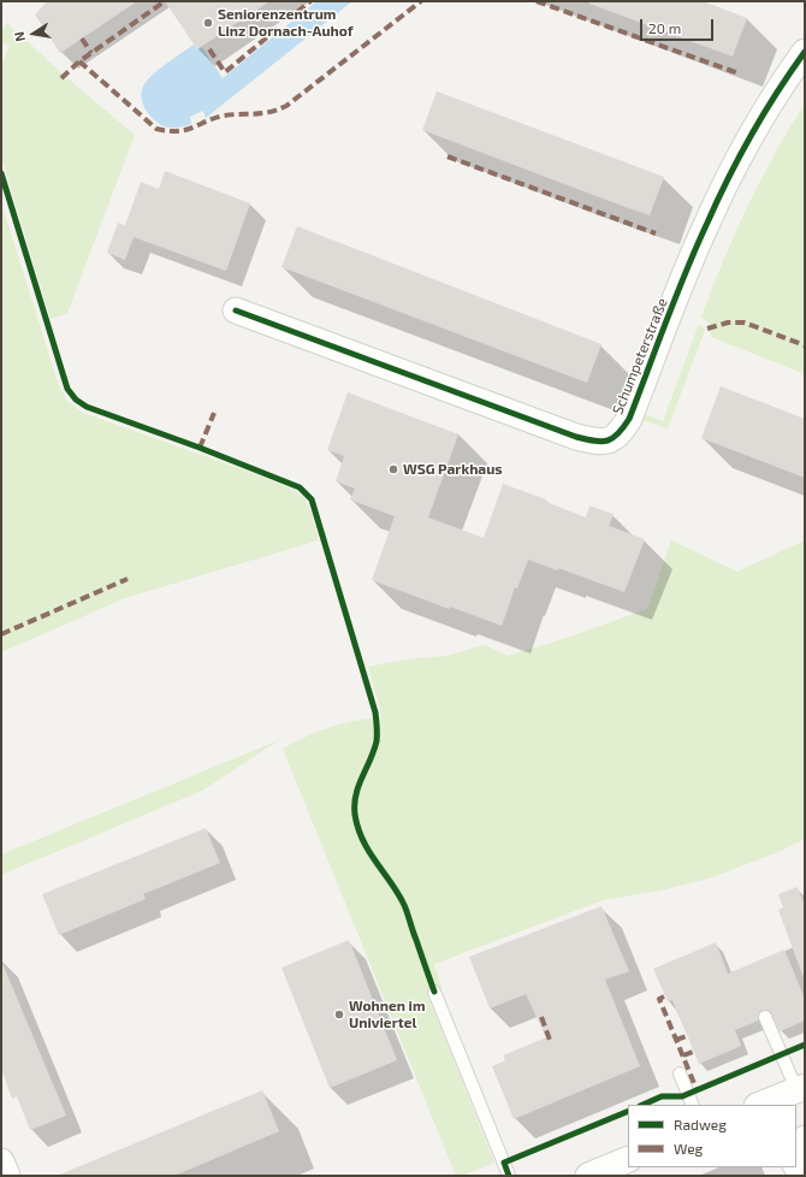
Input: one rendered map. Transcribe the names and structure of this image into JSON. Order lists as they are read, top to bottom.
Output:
{
  "streets": {
    "street": ["Schumpeterstraße"]
  },
  "places": ["Seniorenzentrum Linz Dornach-Auhof", "WSG Parkhaus", "Wohnen im Univiertel"],
  "legend": ["Radweg", "Weg"],
  "scale_bar": "20 m",
  "north": "left"
}
